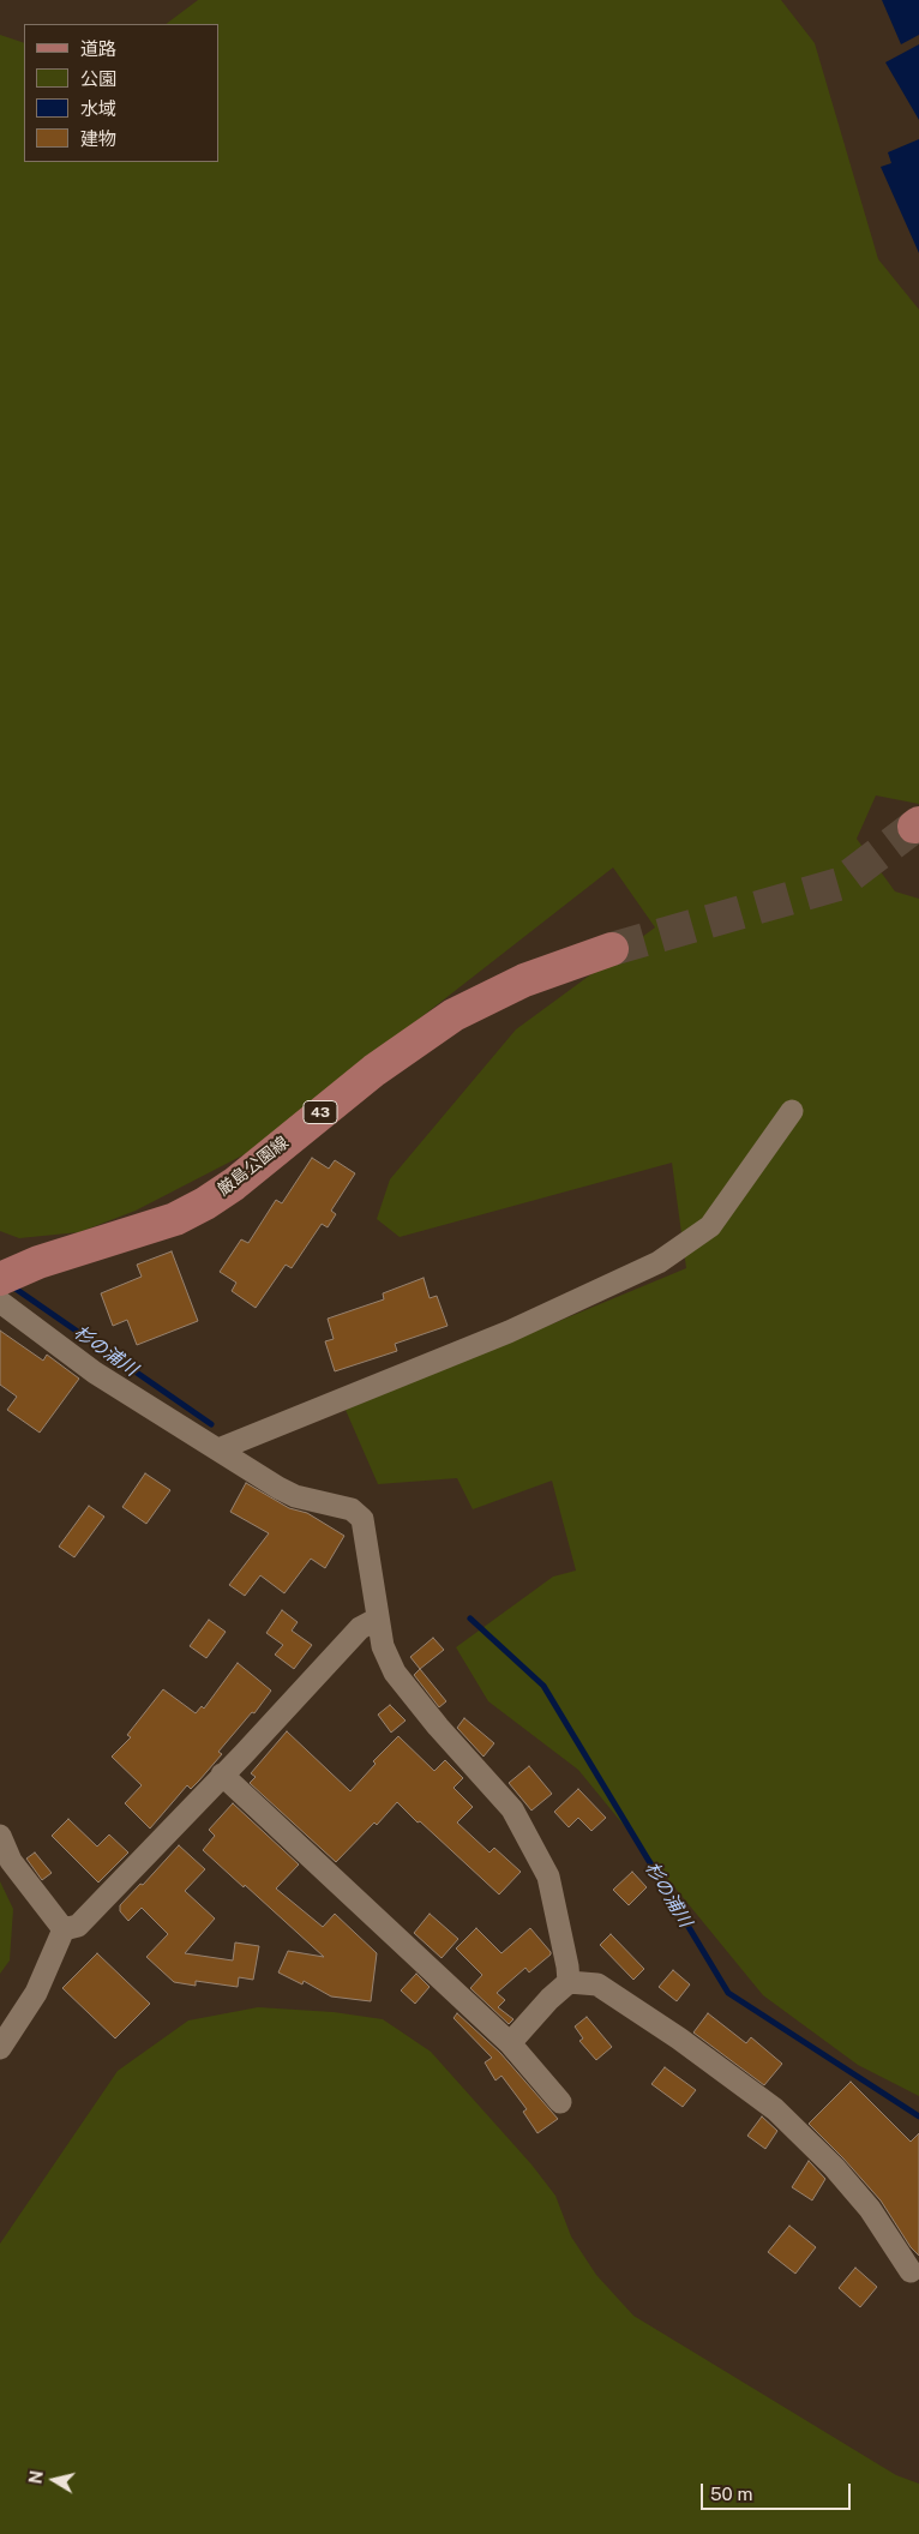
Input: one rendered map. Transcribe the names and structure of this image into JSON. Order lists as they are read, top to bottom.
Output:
{
  "streets": {
    "main road": ["43", "厳島公園線"]
  },
  "water": ["杉の浦川"],
  "legend": [
    "道路",
    "公園",
    "水域",
    "建物"
  ],
  "scale_bar": "50 m",
  "north": "left"
}
